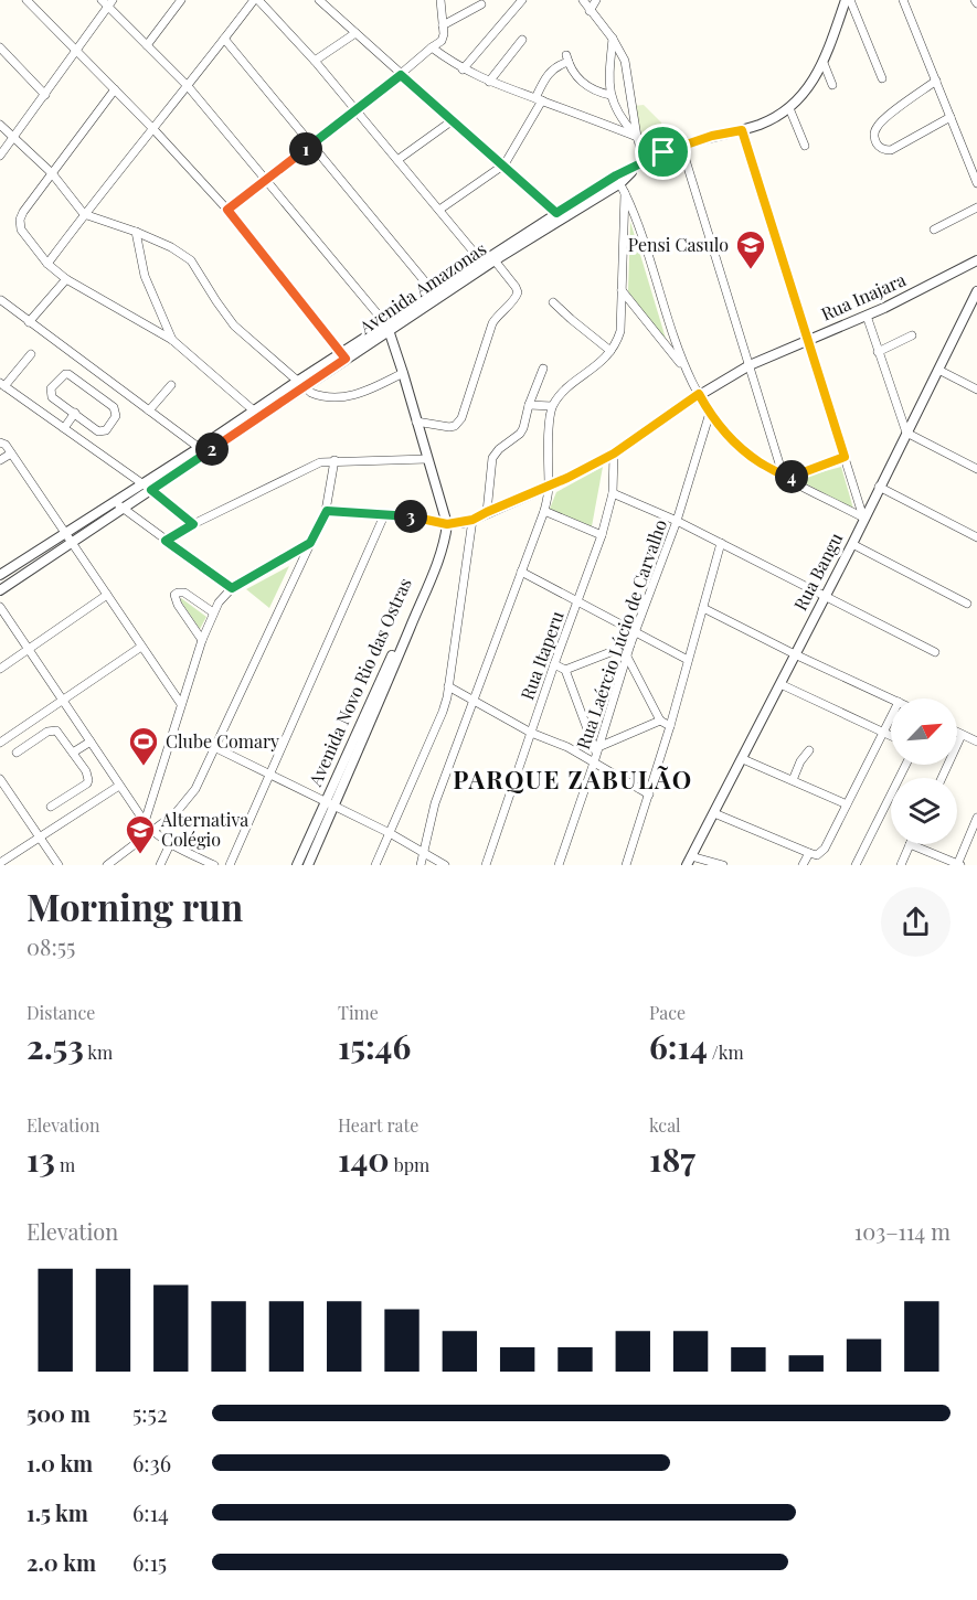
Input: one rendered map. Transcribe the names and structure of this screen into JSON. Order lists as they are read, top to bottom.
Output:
{
  "streets": {
    "street": [
      "Avenida Amazonas",
      "Rua Inajara",
      "Rua Bangu",
      "Rua Laércio Lúcio de Carvalho",
      "Rua Itaperu",
      "Avenida Novo Rio das Ostras"
    ]
  },
  "crossings": [
    ["Avenida Amazonas", "Avenida Novo Rio das Ostras"],
    ["Rua Inajara", "Rua Itaperu"],
    ["Rua Inajara", "Avenida Novo Rio das Ostras"]
  ],
  "districts": ["PARQUE ZABULÃO"],
  "places": {
    "school or university": ["Pensi Casulo", "Alternativa Colégio"],
    "sports": ["Clube Comary"]
  },
  "north": "top right",
  "page": {
    "pins": [
      "1",
      "2",
      "4",
      "3"
    ],
    "heading": ["Morning run", "08:55"],
    "stats": [
      ["Distance", "2.53 km"],
      ["Time", "15:46"],
      ["Pace", "6:14 /km"],
      ["Elevation", "13 m"],
      ["Heart rate", "140 bpm"],
      ["kcal", "187"]
    ],
    "chart": ["Elevation", "103–114 m"],
    "list": [
      {
        "name": "500 m",
        "note": "5:52"
      },
      {
        "name": "1.0 km",
        "note": "6:36"
      },
      {
        "name": "1.5 km",
        "note": "6:14"
      },
      {
        "name": "2.0 km",
        "note": "6:15"
      }
    ]
  }
}
